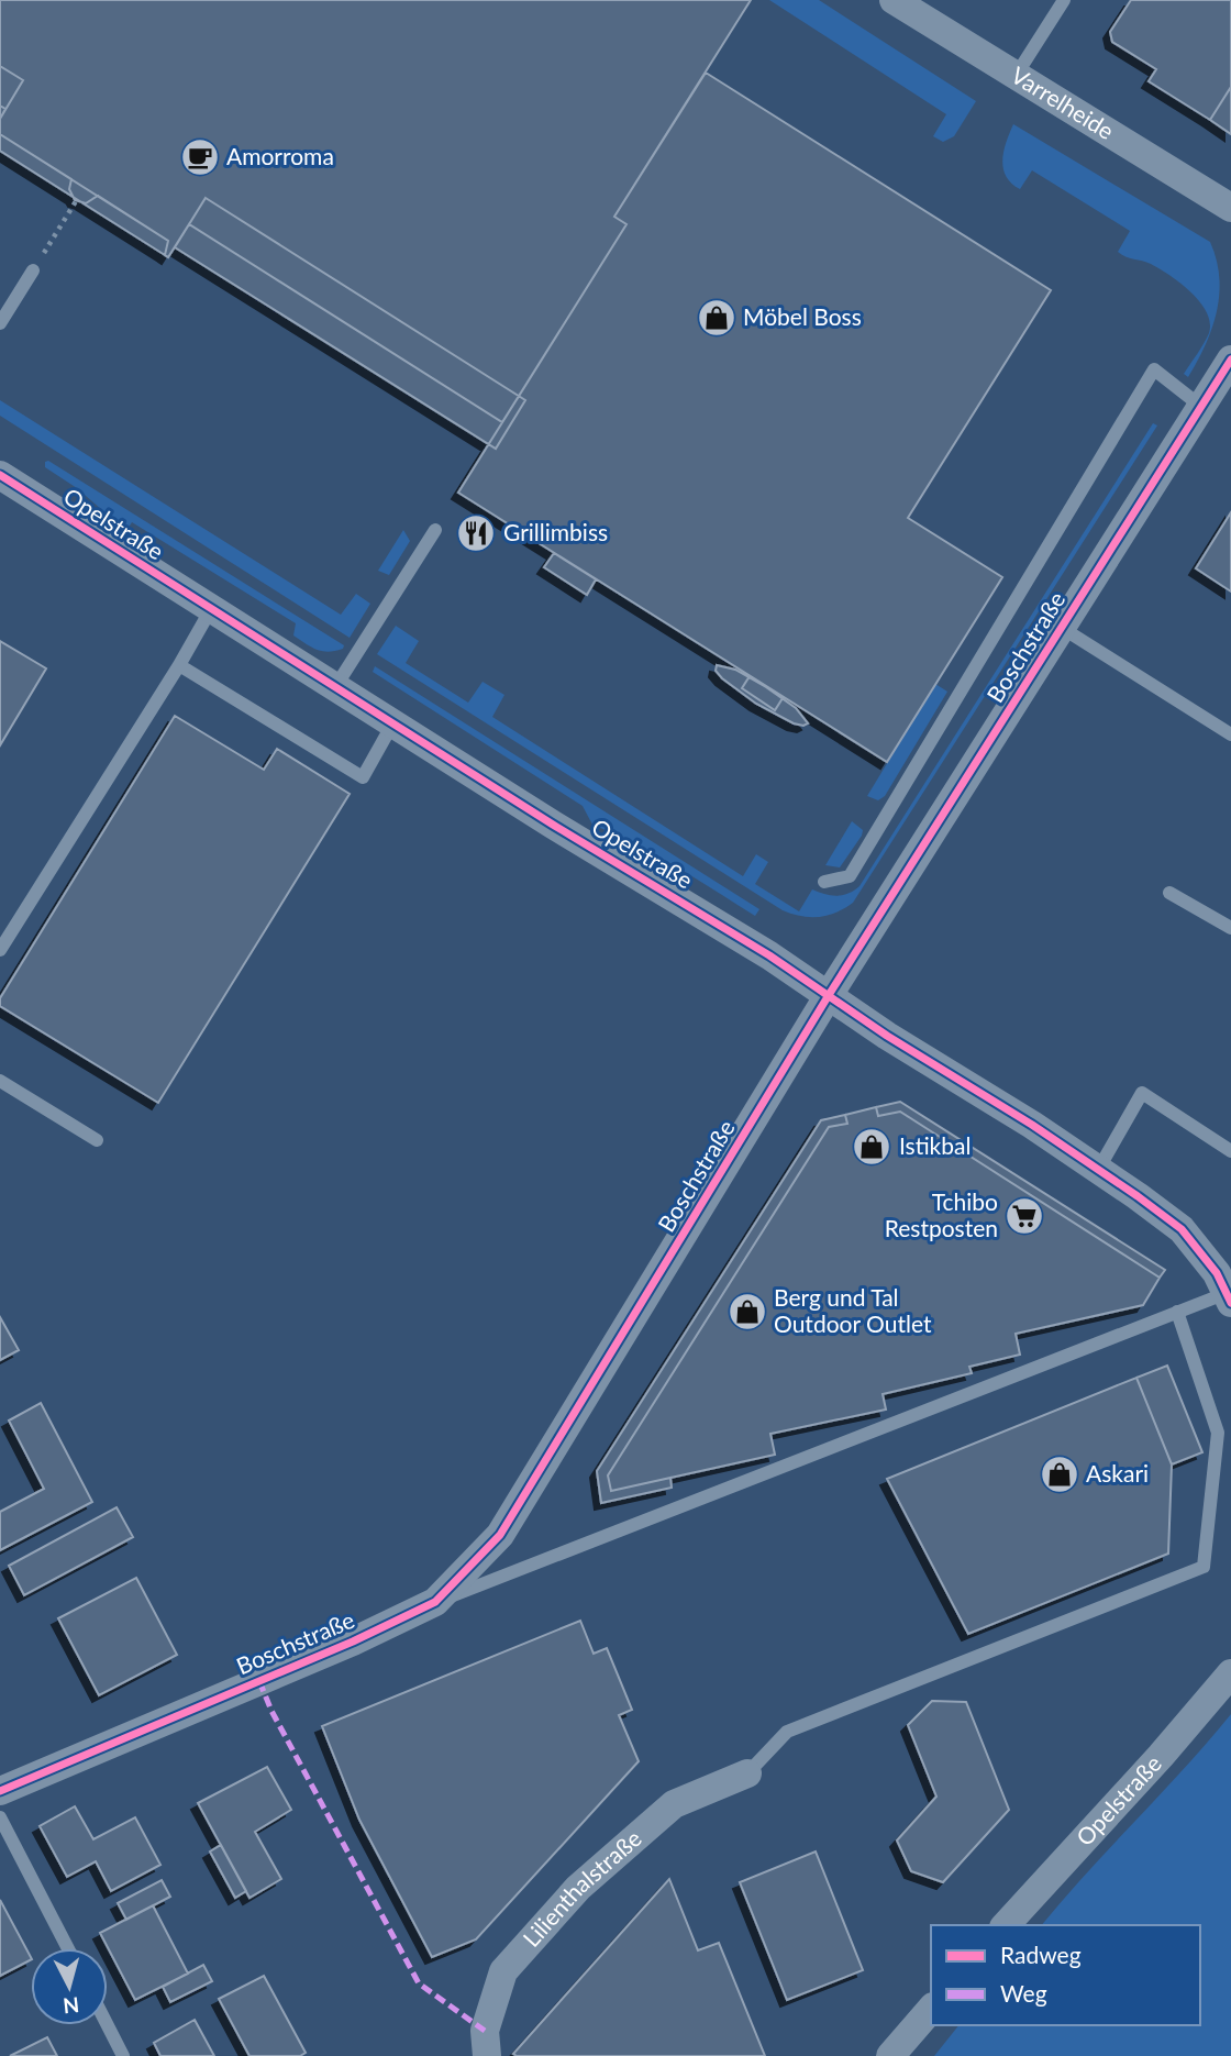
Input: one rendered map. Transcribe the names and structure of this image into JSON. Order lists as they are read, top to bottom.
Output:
{
  "streets": {
    "street": [
      "Varrelheide",
      "Opelstraße",
      "Boschstraße",
      "Lilienthalstraße"
    ]
  },
  "crossings": [
    ["Opelstraße", "Boschstraße"]
  ],
  "places": {
    "cafe": ["Amorroma"],
    "shop": [
      "Möbel Boss",
      "Istikbal",
      "Berg und Tal Outdoor Outlet",
      "Askari"
    ],
    "restaurant": ["Grillimbiss"],
    "supermarket": ["Tchibo Restposten"]
  },
  "legend": ["Radweg", "Weg"],
  "north": "bottom"
}
